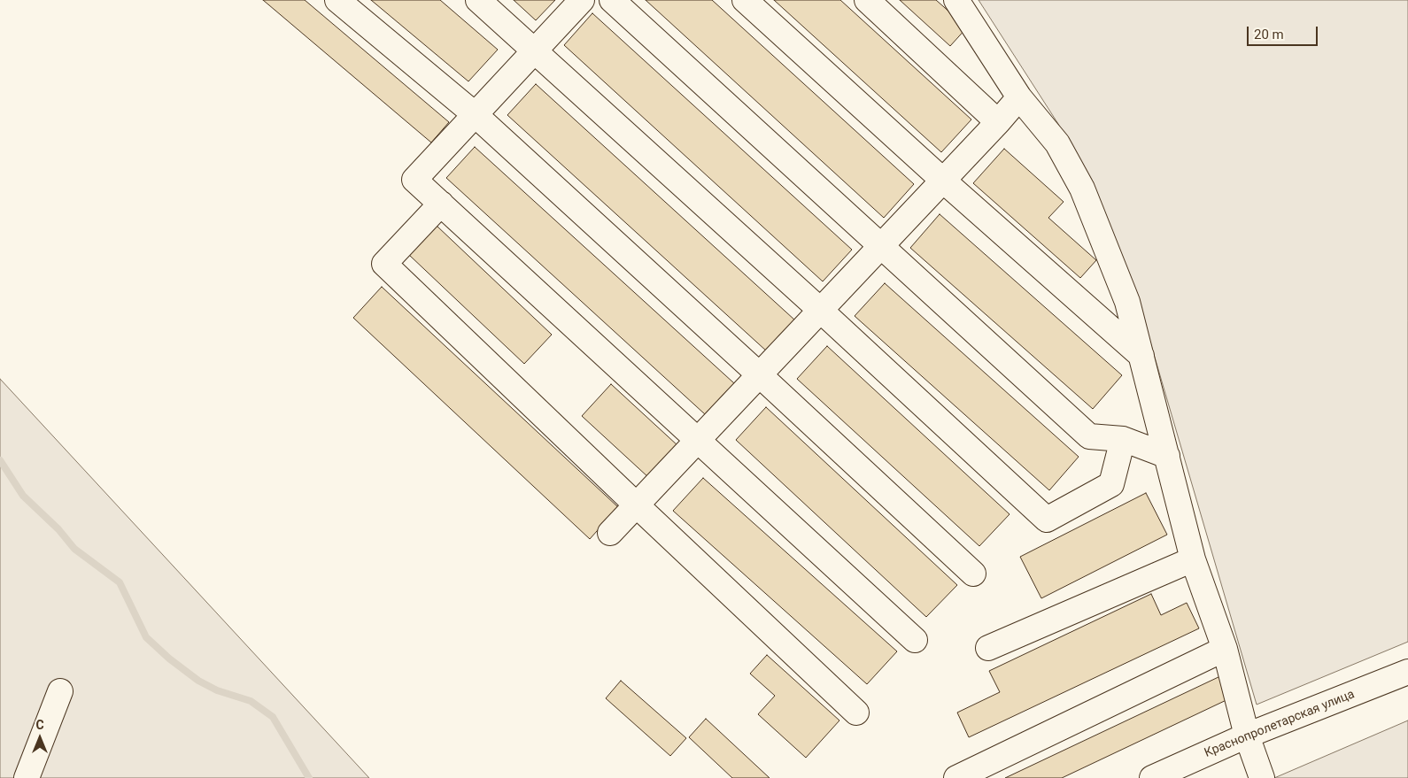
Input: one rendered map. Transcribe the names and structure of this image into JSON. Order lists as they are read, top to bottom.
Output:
{
  "streets": {
    "street": ["Краснопролетарская улица"]
  },
  "scale_bar": "20 m",
  "north": "top"
}
